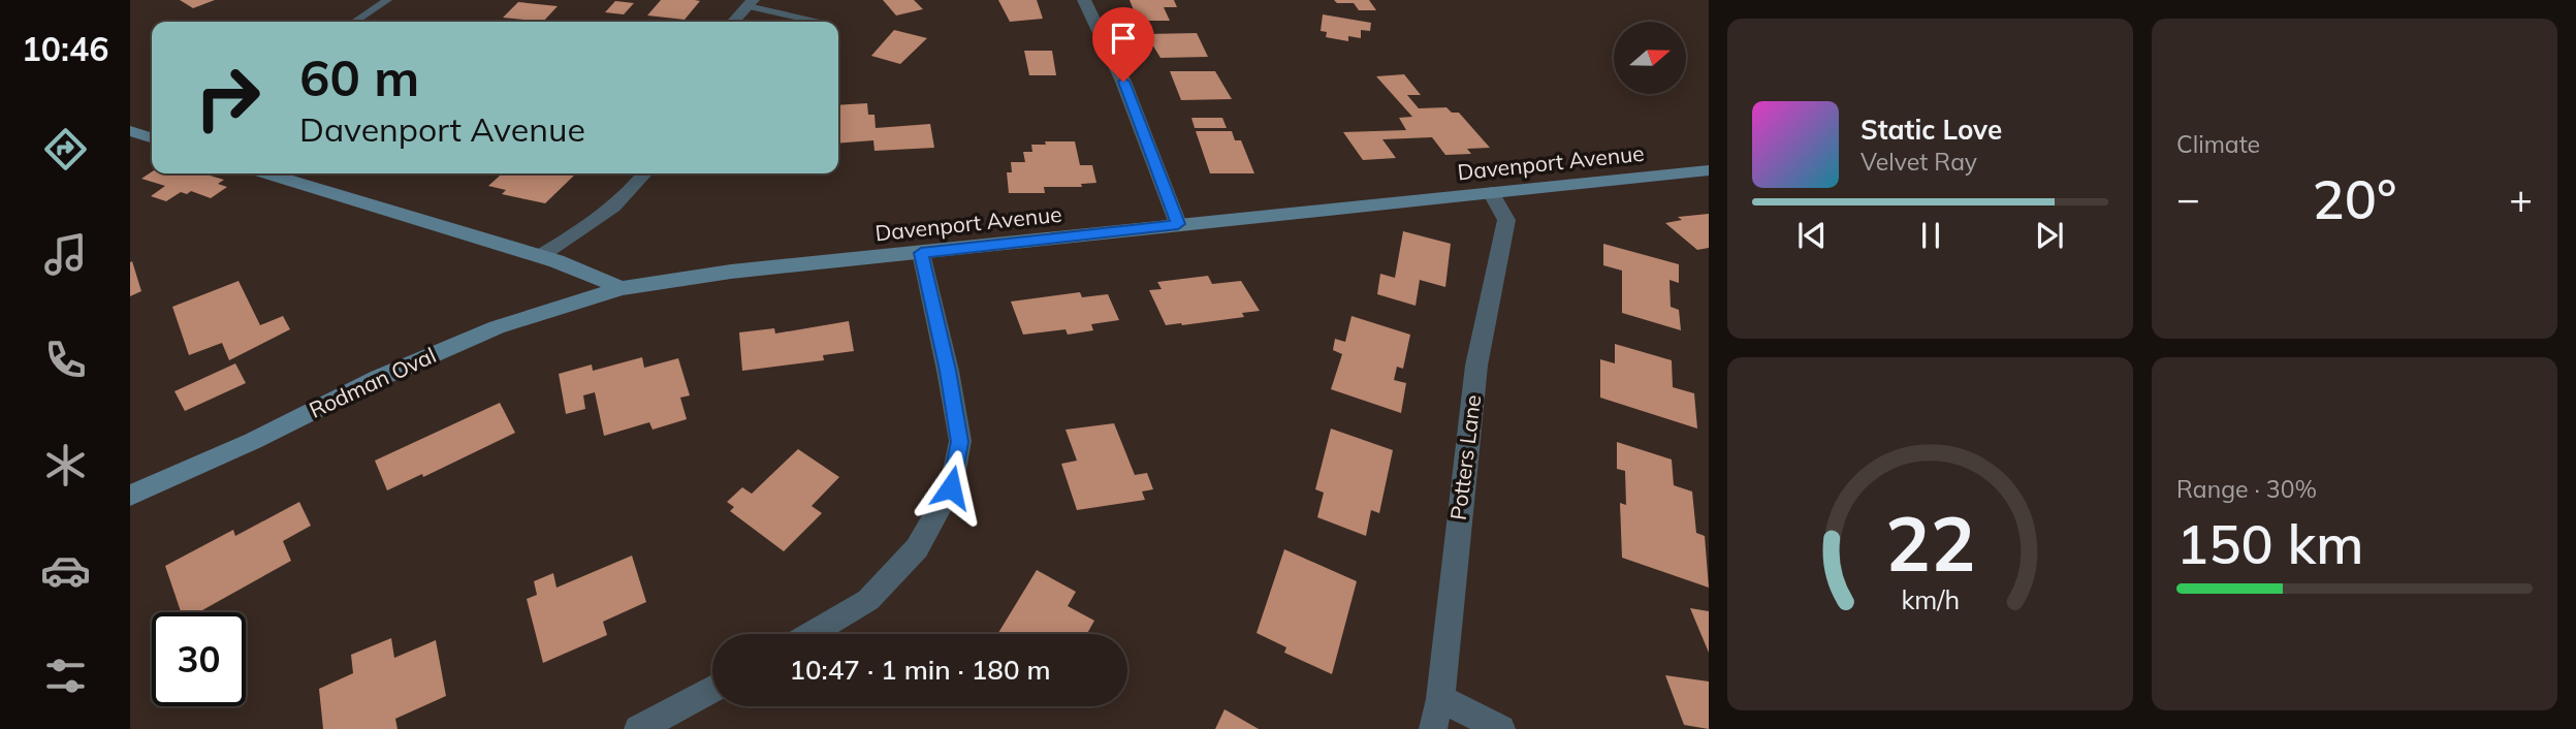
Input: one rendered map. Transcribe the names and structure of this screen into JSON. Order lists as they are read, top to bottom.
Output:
{
  "streets": {
    "street": ["Davenport Avenue", "Rodman Oval", "Potters Lane"]
  },
  "crossings": [
    ["Davenport Avenue", "Rodman Oval"],
    ["Davenport Avenue", "Potters Lane"]
  ],
  "north": "right",
  "page": {
    "tabs": "10:46",
    "tile": [
      "Climate",
      ["Range · 30%", "150 km"]
    ],
    "turn": ["60 m", "Davenport Avenue"],
    "song": ["Static Love", "Velvet Ray"],
    "heat": ["−", "20°", "+"],
    "limit": "30",
    "trip": "10:47 · 1 min · 180 m",
    "gauge": ["22", "km/h"]
  }
}
